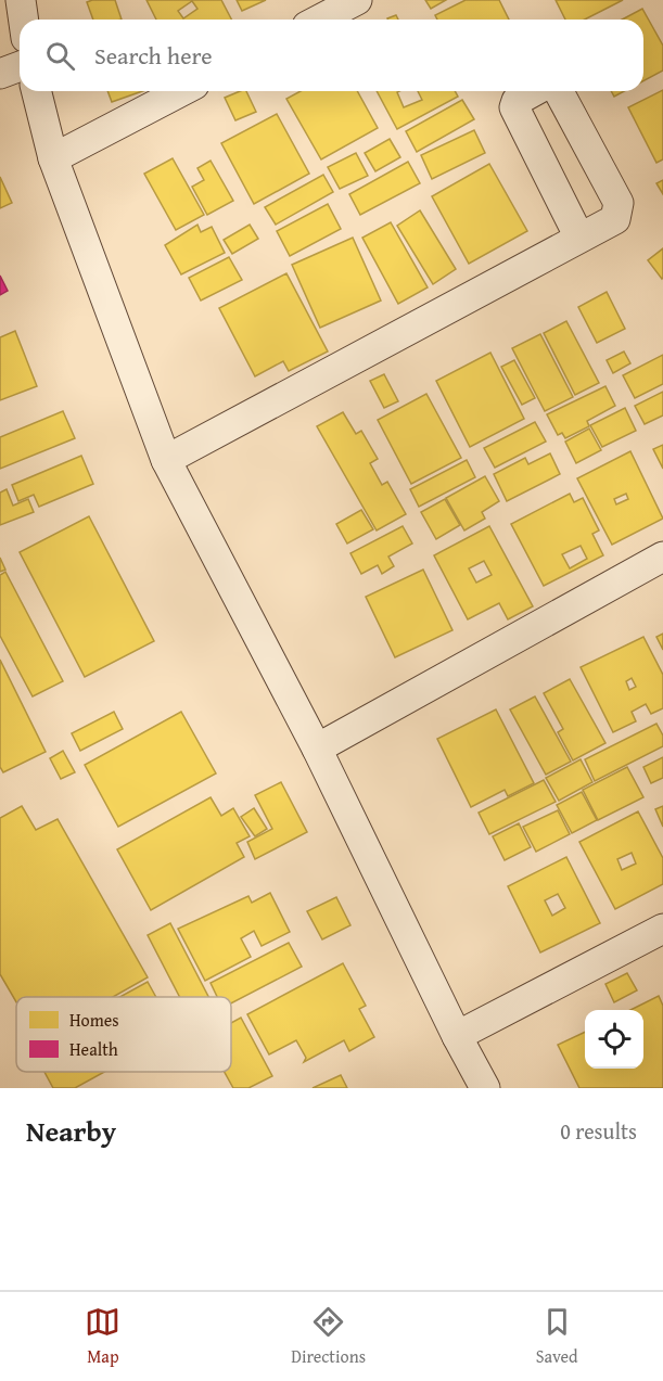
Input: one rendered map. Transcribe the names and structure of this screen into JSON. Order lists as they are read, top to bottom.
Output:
{
  "legend": ["Homes", "Health"],
  "page": {
    "search": "Search here",
    "heading": ["Nearby", "0 results"],
    "nav": ["Map", "Directions", "Saved"]
  }
}
